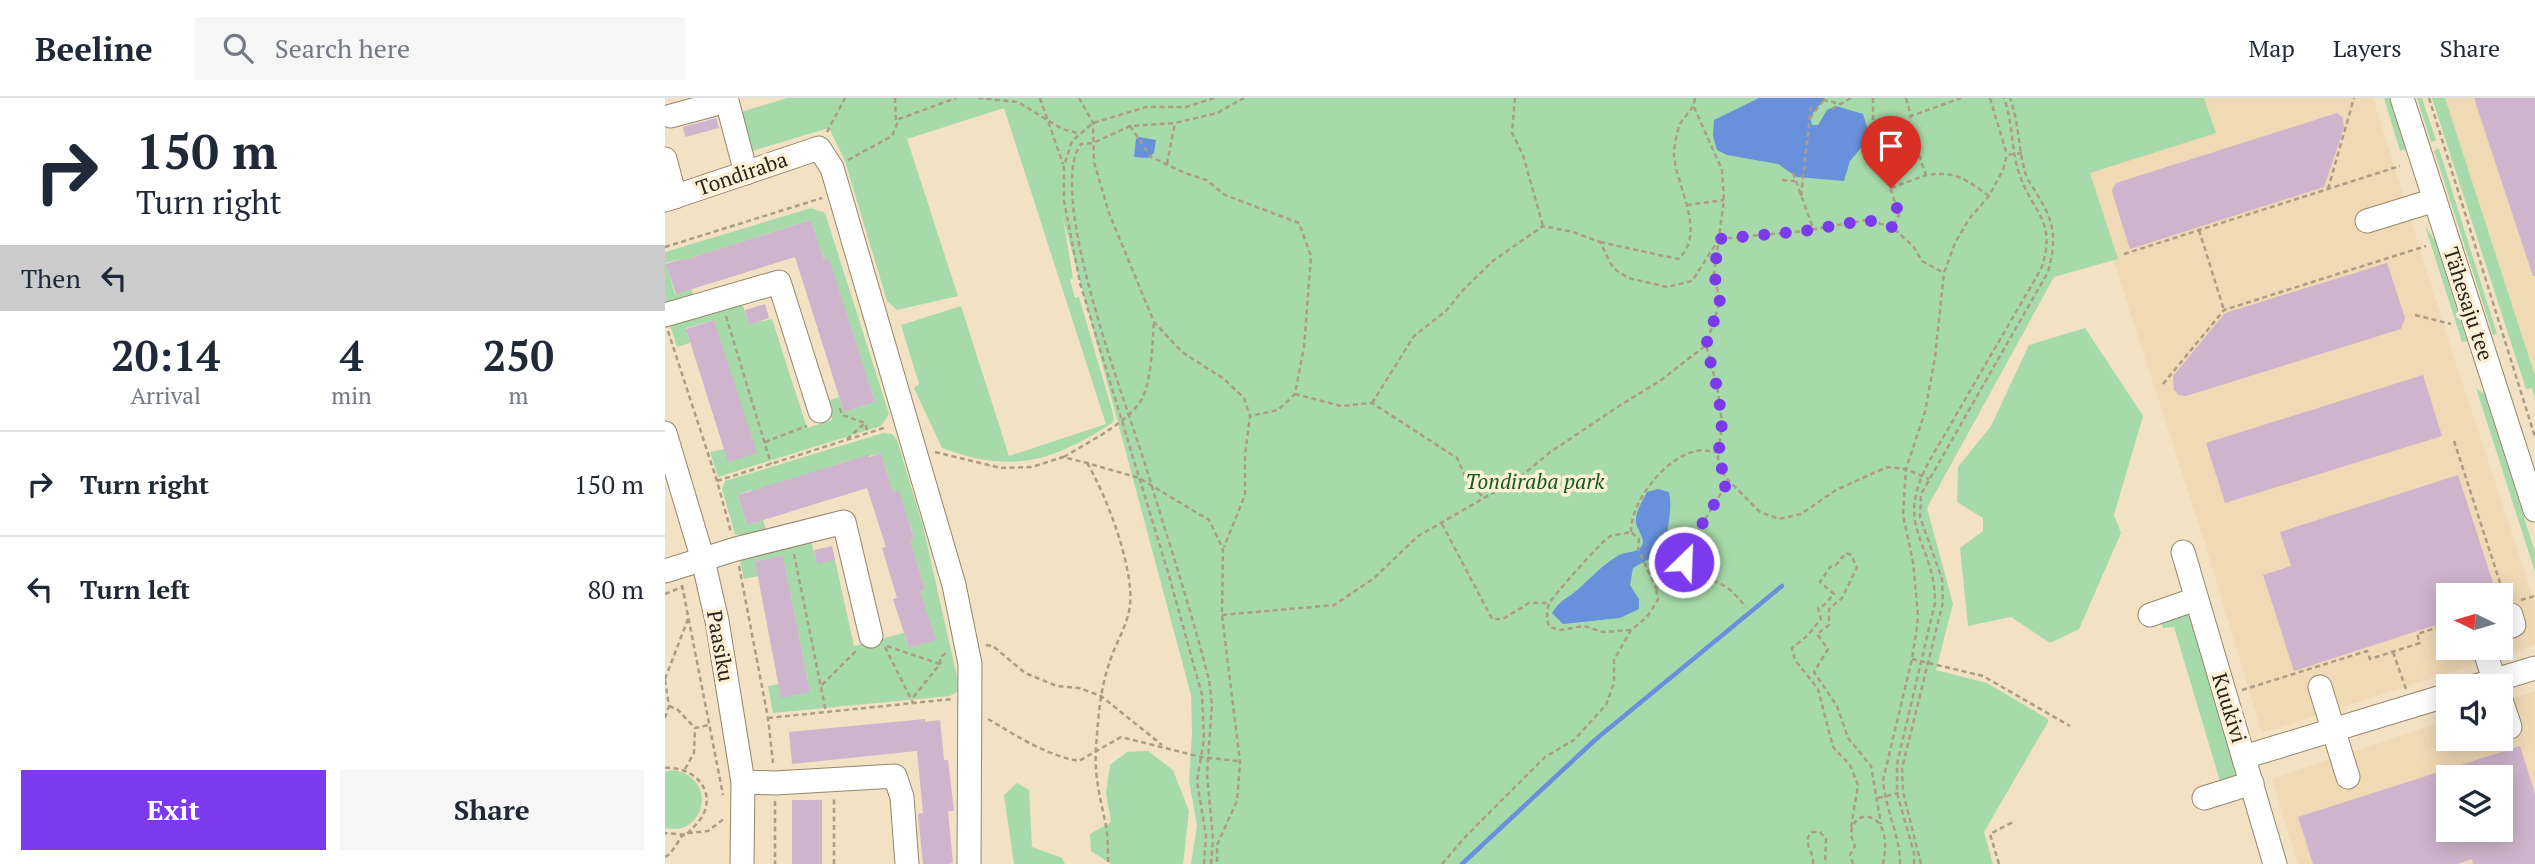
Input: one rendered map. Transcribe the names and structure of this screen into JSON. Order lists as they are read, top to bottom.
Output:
{
  "streets": {
    "street": [
      "Tondiraba",
      "Tähesaju tee",
      "Paasiku",
      "Kuukivi"
    ]
  },
  "parks": ["Tondiraba park"],
  "north": "left",
  "page": {
    "header": "Beeline",
    "search": "Search here",
    "nav": ["Map", "Layers", "Share"],
    "turn": ["150 m", "Turn right"],
    "then": "Then",
    "eta": [
      "20:14",
      "Arrival",
      "4",
      "min",
      "250",
      "m"
    ],
    "list": [
      {
        "name": "Turn right",
        "value": "150 m"
      },
      {
        "name": "Turn left",
        "value": "80 m"
      }
    ],
    "buttons": ["Exit", "Share"]
  }
}
